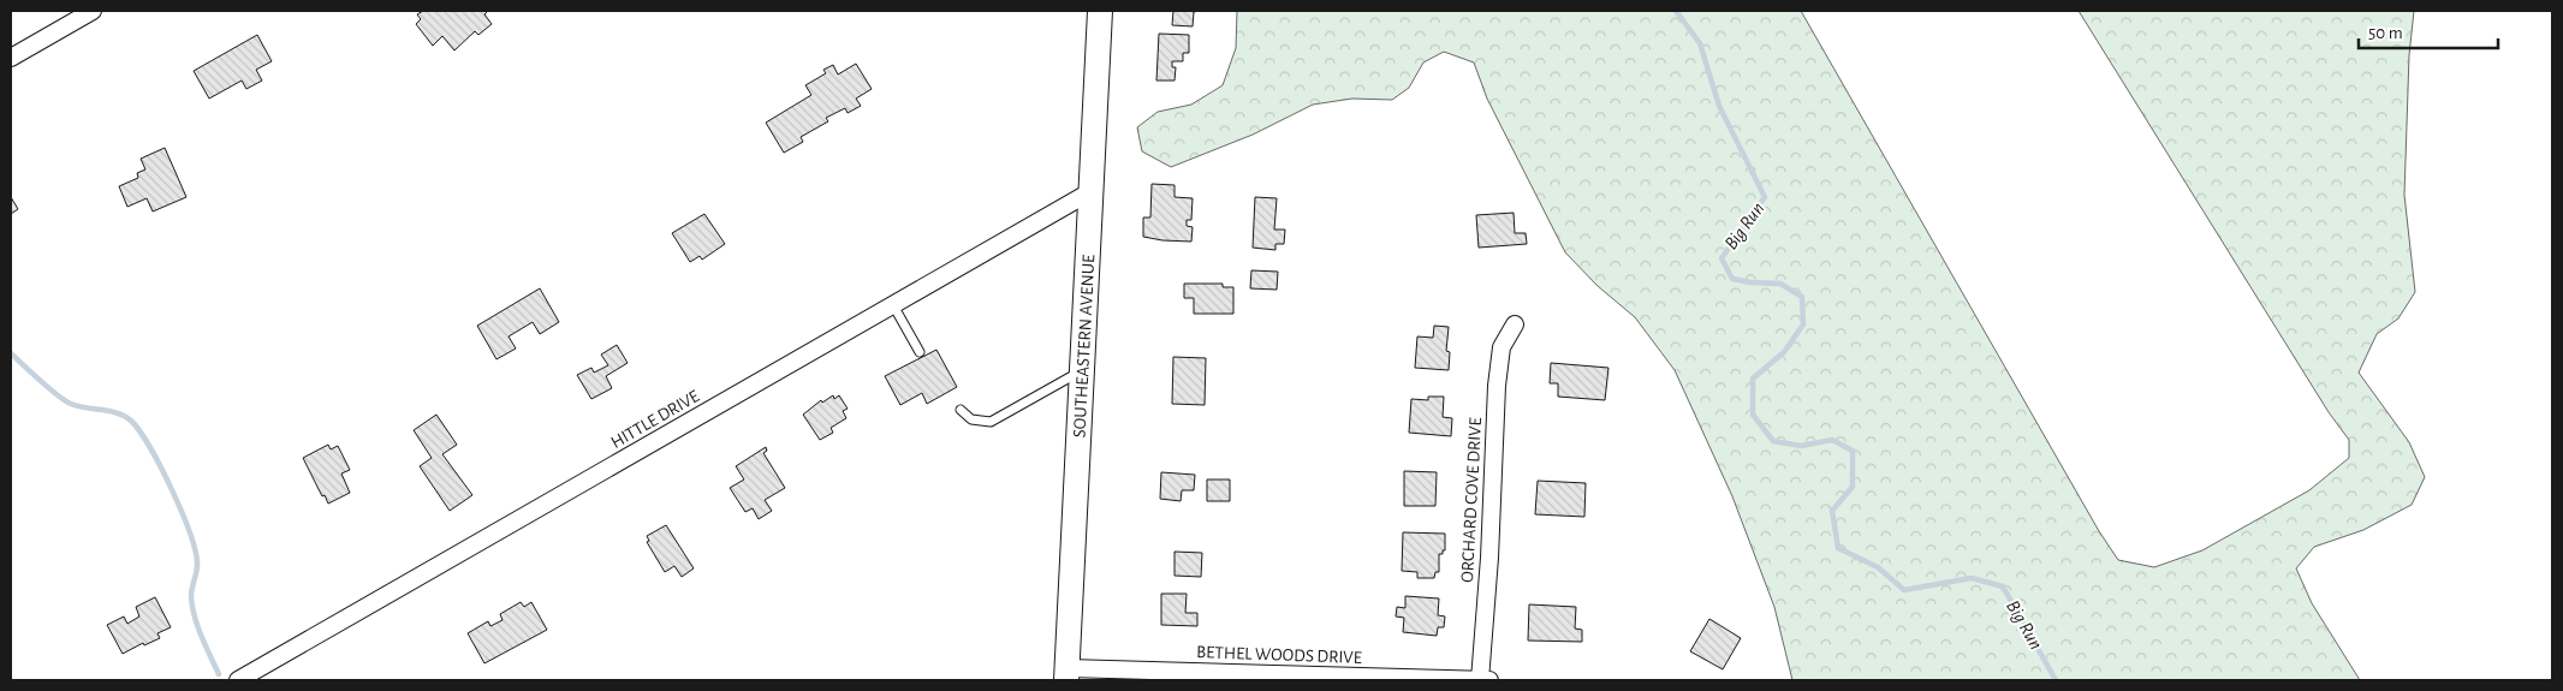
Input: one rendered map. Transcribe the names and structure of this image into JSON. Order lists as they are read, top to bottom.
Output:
{
  "streets": {
    "street": [
      "SOUTHEASTERN AVENUE",
      "HITTLE DRIVE",
      "ORCHARD COVE DRIVE",
      "BETHEL WOODS DRIVE"
    ]
  },
  "crossings": [
    ["SOUTHEASTERN AVENUE", "HITTLE DRIVE"],
    ["SOUTHEASTERN AVENUE", "BETHEL WOODS DRIVE"],
    ["ORCHARD COVE DRIVE", "BETHEL WOODS DRIVE"]
  ],
  "water": ["Big Run"],
  "scale_bar": "50 m"
}
